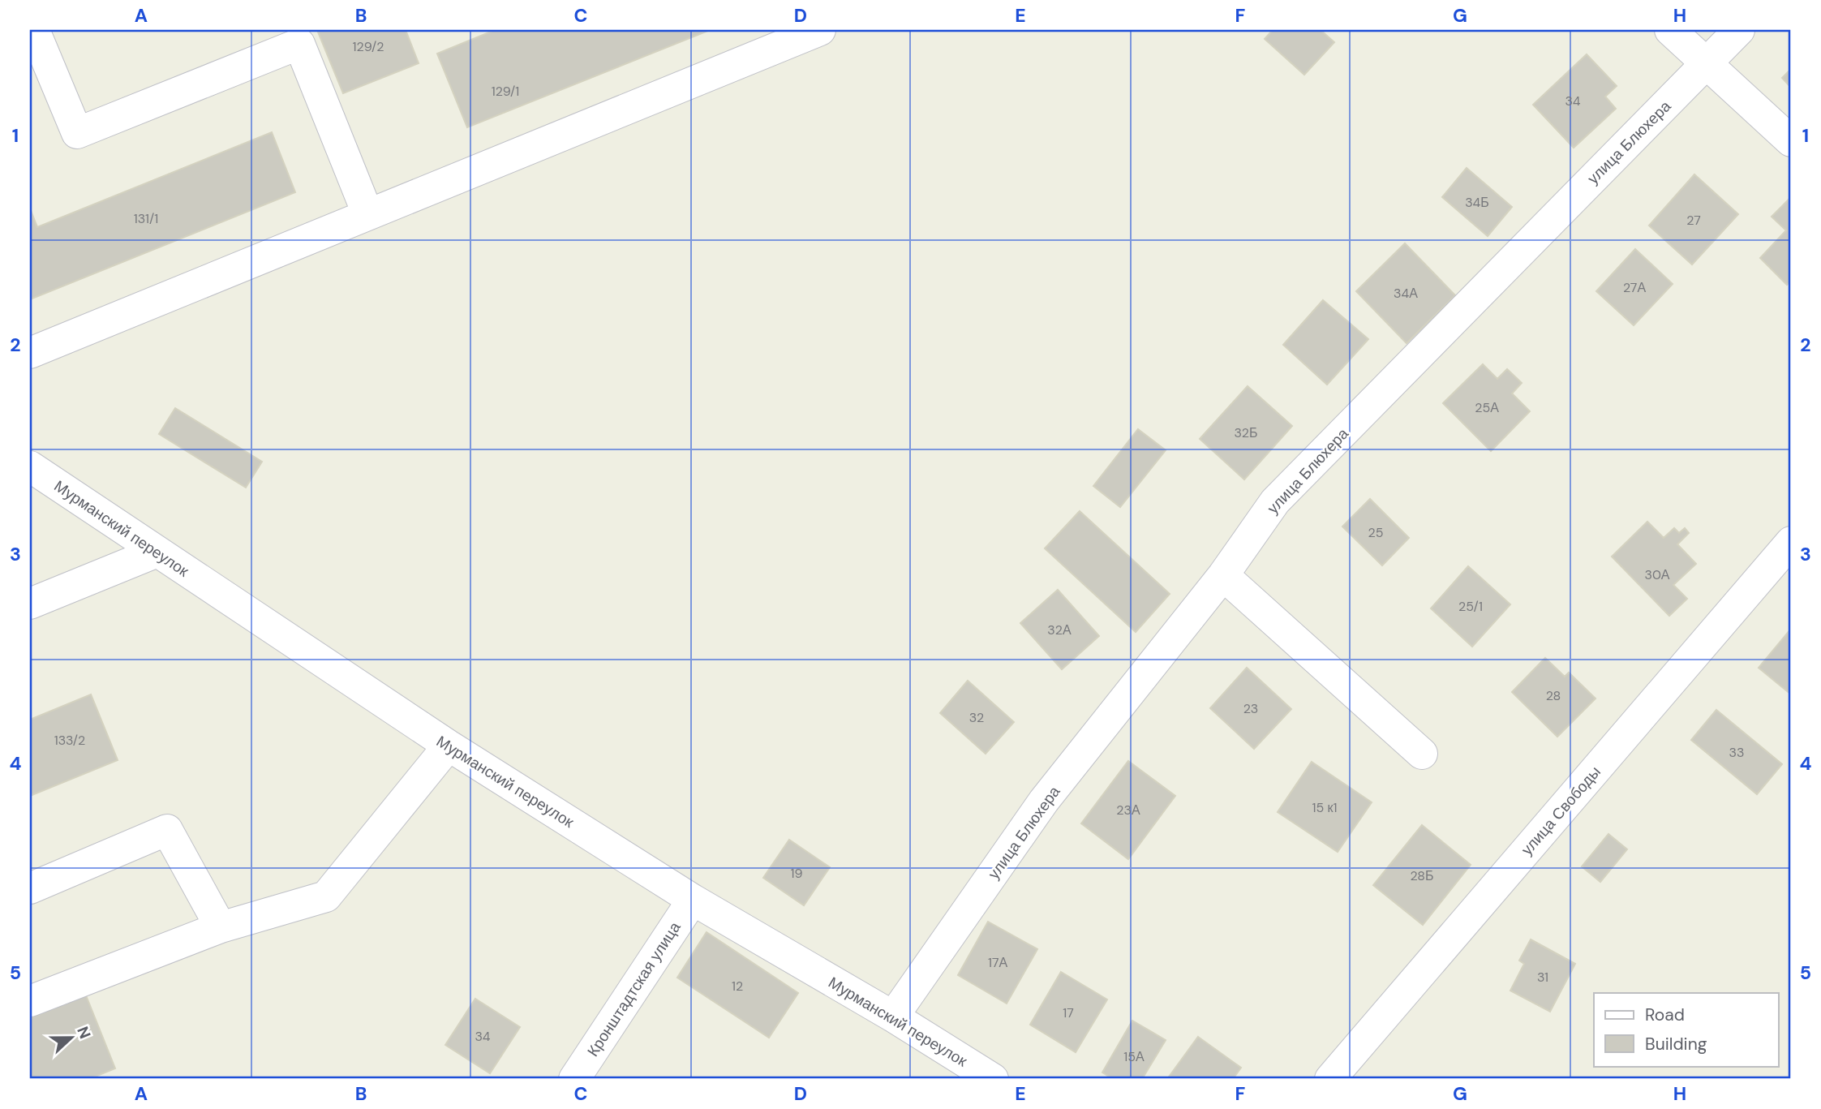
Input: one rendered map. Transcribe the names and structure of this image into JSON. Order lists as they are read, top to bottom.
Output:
{
  "streets": {
    "street": [
      "улица Блюхера",
      "Мурманский переулок",
      "улица Свободы",
      "Кронштадтская улица"
    ]
  },
  "crossings": [
    ["улица Блюхера", "Мурманский переулок"],
    ["Мурманский переулок", "Кронштадтская улица"]
  ],
  "house_numbers": [
    "129/2",
    "129/1",
    "34",
    "34Б",
    "131/1",
    "27",
    "27А",
    "34А",
    "25А",
    "32Б",
    "25",
    "30А",
    "25/1",
    "32А",
    "28",
    "23",
    "32",
    "133/2",
    "33",
    "15 к1",
    "23А",
    "19",
    "28Б",
    "17А",
    "31",
    "12",
    "17",
    "34",
    "15А"
  ],
  "legend": ["Road", "Building"],
  "north": "right",
  "grid": {
    "columns": [
      "A",
      "B",
      "C",
      "D",
      "E",
      "F",
      "G",
      "H"
    ],
    "rows": [
      "1",
      "2",
      "3",
      "4",
      "5"
    ]
  }
}
